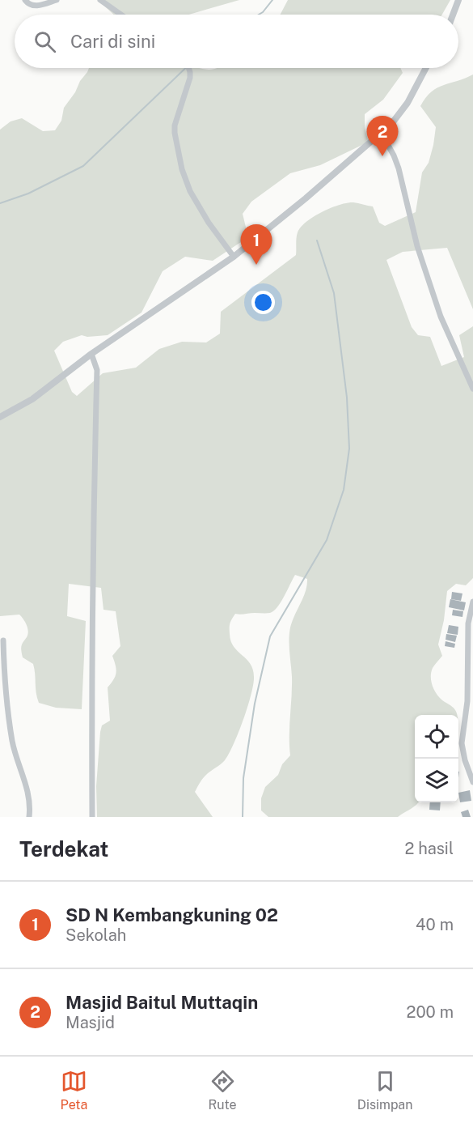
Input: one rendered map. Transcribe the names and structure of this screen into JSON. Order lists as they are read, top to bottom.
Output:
{
  "page": {
    "search": "Cari di sini",
    "pins": ["2", "1"],
    "heading": ["Terdekat", "2 hasil"],
    "list": [
      {
        "mark": "1",
        "name": "SD N Kembangkuning 02",
        "note": "Sekolah",
        "value": "40 m"
      },
      {
        "mark": "2",
        "name": "Masjid Baitul Muttaqin",
        "note": "Masjid",
        "value": "200 m"
      }
    ],
    "nav": ["Peta", "Rute", "Disimpan"]
  }
}
